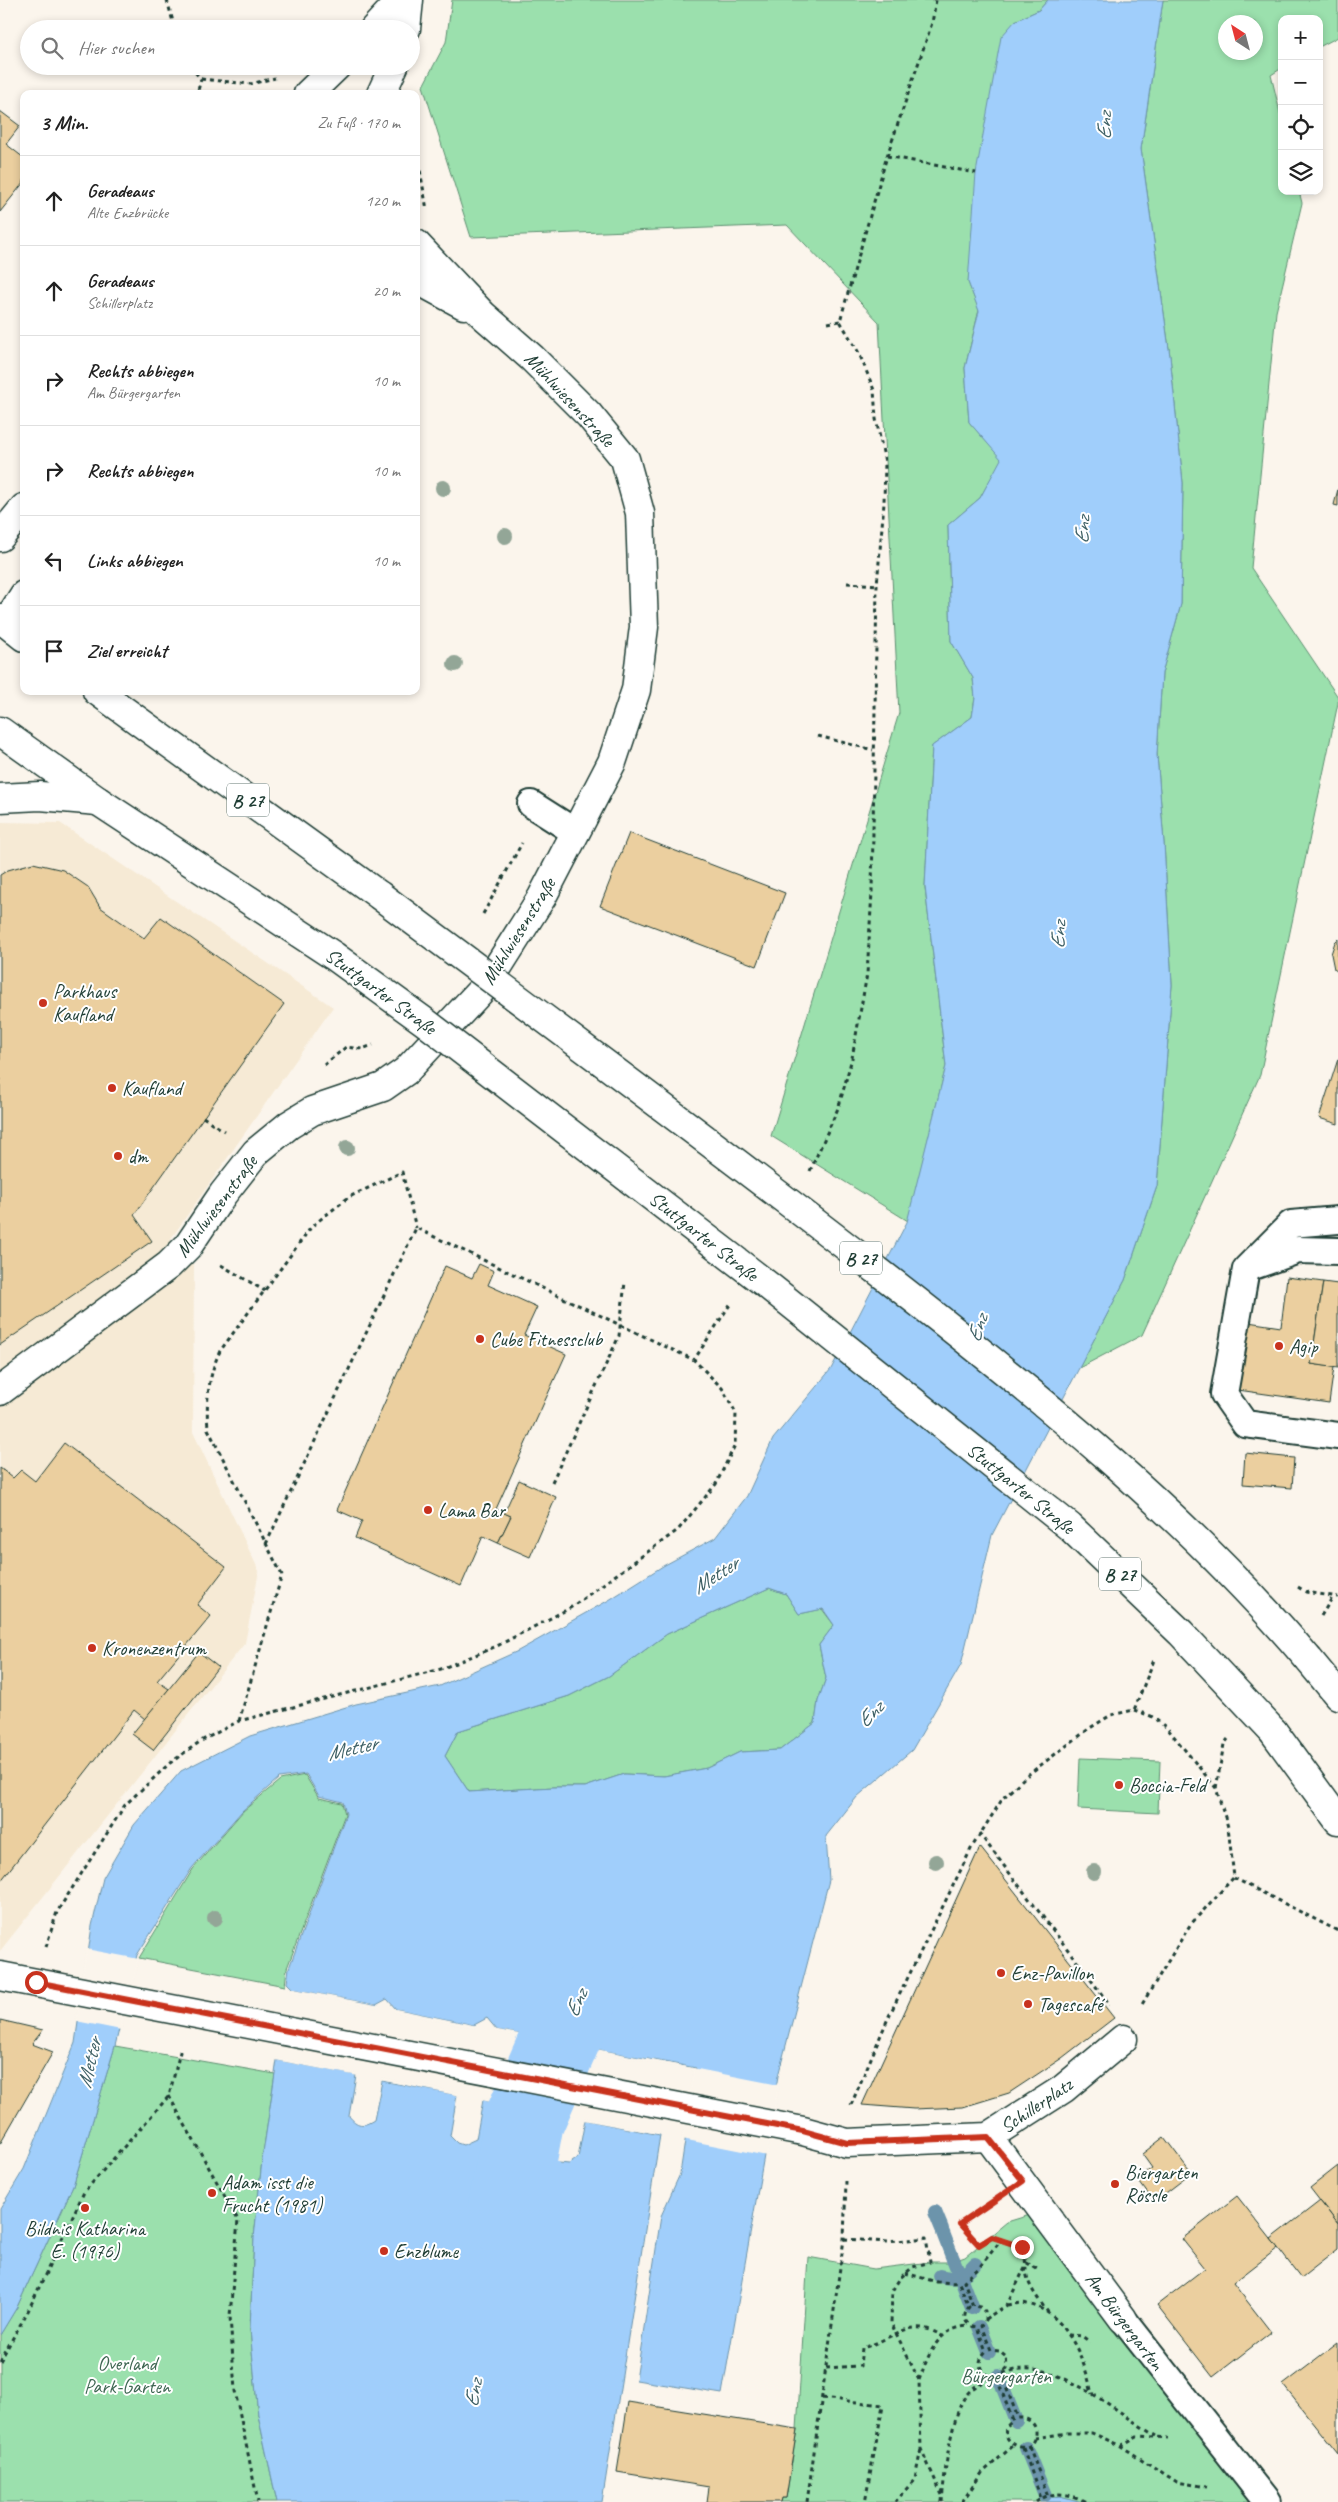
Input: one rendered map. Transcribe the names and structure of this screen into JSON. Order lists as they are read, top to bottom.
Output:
{
  "streets": {
    "main road": [
      "Mühlwiesenstraße",
      "B 27",
      "Stuttgarter Straße",
      "Schillerplatz",
      "Am Bürgergarten"
    ]
  },
  "crossings": [
    ["Schillerplatz", "Am Bürgergarten"]
  ],
  "water": ["Enz", "Metter"],
  "parks": ["Overland Park-Garten", "Bürgergarten"],
  "places": [
    "Parkhaus Kaufland",
    "Kaufland",
    "dm",
    "Cube Fitnessclub",
    "Agip",
    "Lama Bar",
    "Kronenzentrum",
    "Boccia-Feld",
    "Enz-Pavillon",
    "Tagescafé",
    "Biergarten Rössle",
    "Adam isst die Frucht (1981)",
    "Bildnis Katharina E. (1976)",
    "Enzblume"
  ],
  "north": "top left",
  "page": {
    "map_buttons": ["+", "−"],
    "search": "Hier suchen",
    "heading": ["3 Min.", "Zu Fuß · 170 m"],
    "list": [
      ["Geradeaus", "Alte Enzbrücke", "120 m"],
      ["Geradeaus", "Schillerplatz", "20 m"],
      ["Rechts abbiegen", "Am Bürgergarten", "10 m"],
      ["Rechts abbiegen", "10 m"],
      ["Links abbiegen", "10 m"],
      "Ziel erreicht"
    ]
  }
}
